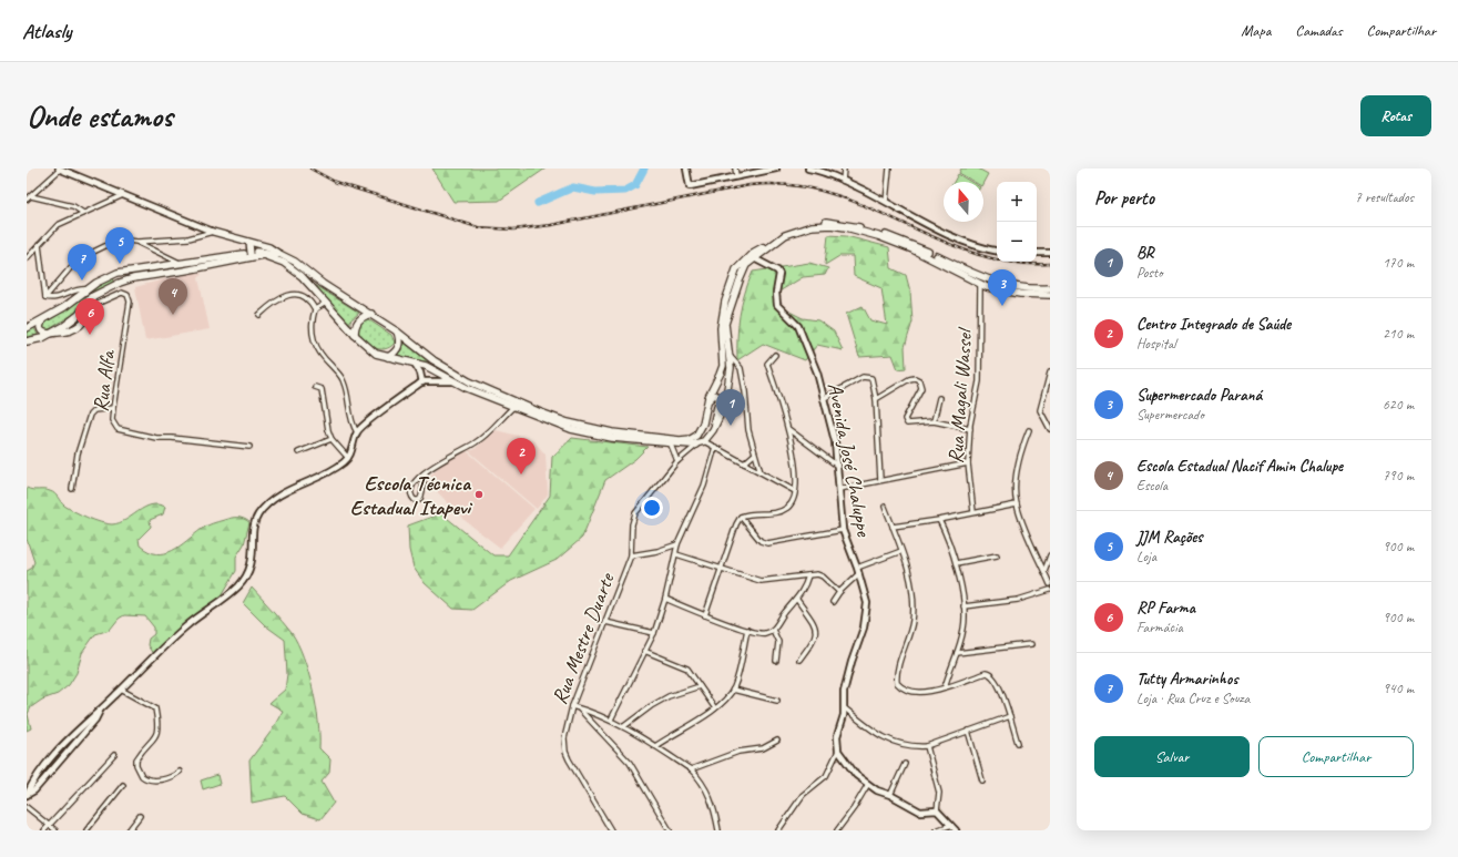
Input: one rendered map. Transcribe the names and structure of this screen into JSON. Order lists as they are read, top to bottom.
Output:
{
  "streets": {
    "street": [
      "Rua Alfa",
      "Rua Magali Wassel",
      "Avenida José Chaluppe",
      "Rua Mestre Duarte"
    ]
  },
  "places": ["Escola Técnica Estadual Itapevi"],
  "north": "top",
  "page": {
    "header": "Atlasly",
    "nav": ["Mapa", "Camadas", "Compartilhar"],
    "buttons": [
      "Rotas",
      ["Salvar", "Compartilhar"]
    ],
    "title": "Onde estamos",
    "heading": ["Por perto", "7 resultados"],
    "map_buttons": ["+", "−"],
    "list": [
      {
        "mark": "1",
        "name": "BR",
        "note": "Posto",
        "value": "170 m"
      },
      {
        "mark": "2",
        "name": "Centro Integrado de Saúde",
        "note": "Hospital",
        "value": "210 m"
      },
      {
        "mark": "3",
        "name": "Supermercado Paraná",
        "note": "Supermercado",
        "value": "620 m"
      },
      {
        "mark": "4",
        "name": "Escola Estadual Nacif Amin Chalupe",
        "note": "Escola",
        "value": "790 m"
      },
      {
        "mark": "5",
        "name": "JJM Rações",
        "note": "Loja",
        "value": "900 m"
      },
      {
        "mark": "6",
        "name": "RP Farma",
        "note": "Farmácia",
        "value": "900 m"
      },
      {
        "mark": "7",
        "name": "Tutty Armarinhos",
        "note": "Loja · Rua Cruz e Souza",
        "value": "940 m"
      }
    ],
    "pins": [
      "5",
      "7",
      "3",
      "4",
      "6",
      "1",
      "2"
    ]
  }
}
